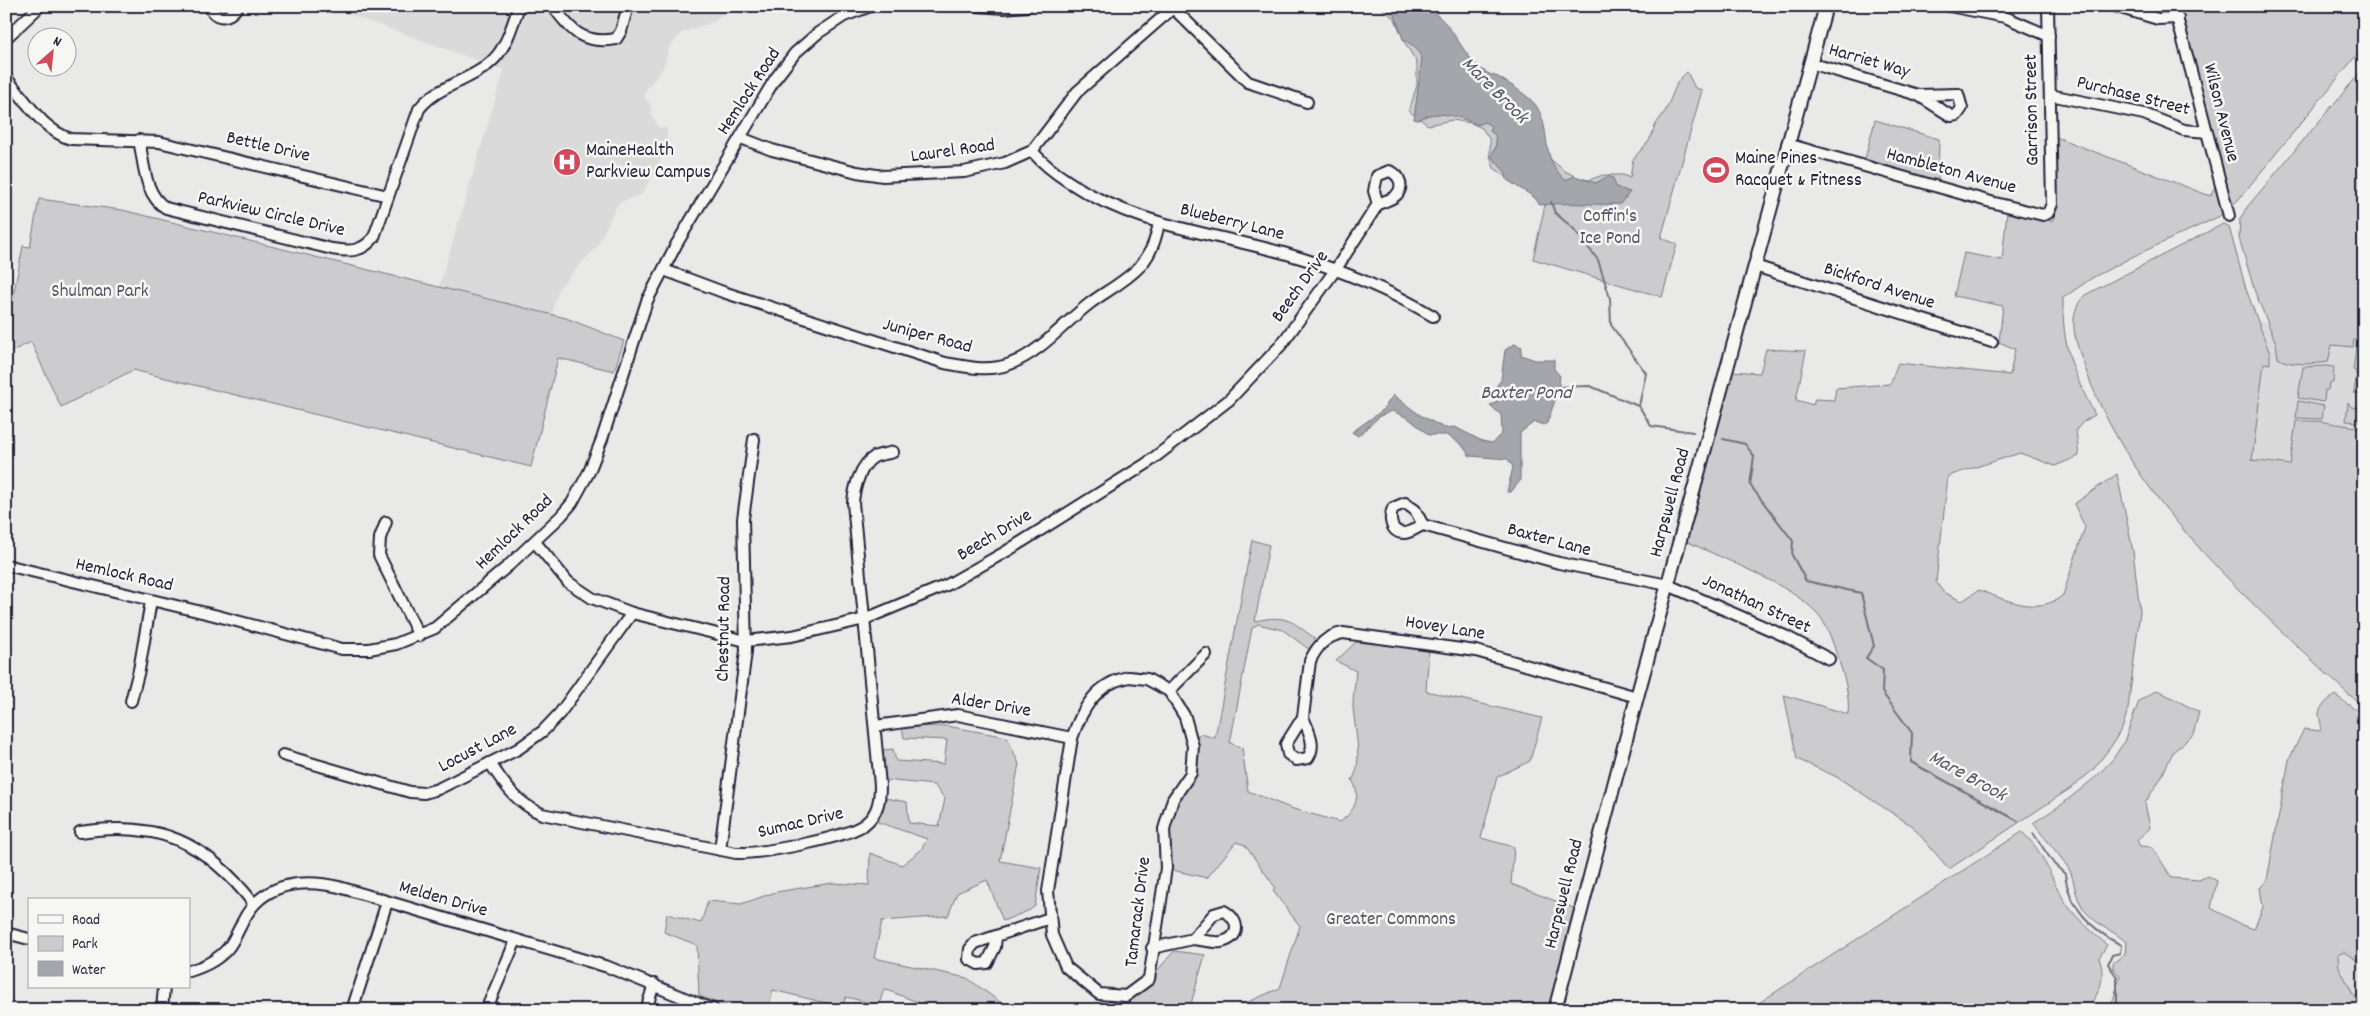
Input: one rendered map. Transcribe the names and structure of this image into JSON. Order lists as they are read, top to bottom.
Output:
{
  "streets": {
    "main road": ["Harpswell Road"],
    "street": [
      "Harriet Way",
      "Hemlock Road",
      "Purchase Street",
      "Garrison Street",
      "Wilson Avenue",
      "Bettle Drive",
      "Laurel Road",
      "Hambleton Avenue",
      "Parkview Circle Drive",
      "Blueberry Lane",
      "Beech Drive",
      "Bickford Avenue",
      "Juniper Road",
      "Baxter Lane",
      "Jonathan Street",
      "Chestnut Road",
      "Hovey Lane",
      "Alder Drive",
      "Locust Lane",
      "Sumac Drive",
      "Melden Drive",
      "Tamarack Drive"
    ]
  },
  "crossings": [
    ["Harriet Way", "Harpswell Road"],
    ["Hemlock Road", "Laurel Road"],
    ["Hemlock Road", "Beech Drive"],
    ["Hemlock Road", "Juniper Road"],
    ["Purchase Street", "Garrison Street"],
    ["Purchase Street", "Wilson Avenue"],
    ["Garrison Street", "Hambleton Avenue"],
    ["Bettle Drive", "Parkview Circle Drive"],
    ["Laurel Road", "Blueberry Lane"],
    ["Hambleton Avenue", "Harpswell Road"],
    ["Blueberry Lane", "Beech Drive"],
    ["Blueberry Lane", "Juniper Road"],
    ["Beech Drive", "Chestnut Road"],
    ["Beech Drive", "Locust Lane"],
    ["Beech Drive", "Sumac Drive"],
    ["Bickford Avenue", "Harpswell Road"],
    ["Harpswell Road", "Baxter Lane"],
    ["Harpswell Road", "Jonathan Street"],
    ["Harpswell Road", "Hovey Lane"],
    ["Baxter Lane", "Jonathan Street"],
    ["Chestnut Road", "Sumac Drive"],
    ["Alder Drive", "Sumac Drive"],
    ["Alder Drive", "Tamarack Drive"],
    ["Locust Lane", "Sumac Drive"]
  ],
  "water": ["Mare Brook", "Baxter Pond"],
  "parks": ["Coffin's Ice Pond", "Shulman Park", "Greater Commons"],
  "places": {
    "hospital": ["MaineHealth Parkview Campus"],
    "sports": ["Maine Pines Racquet & Fitness"]
  },
  "legend": ["Road", "Park", "Water"],
  "north": "top right"
}
